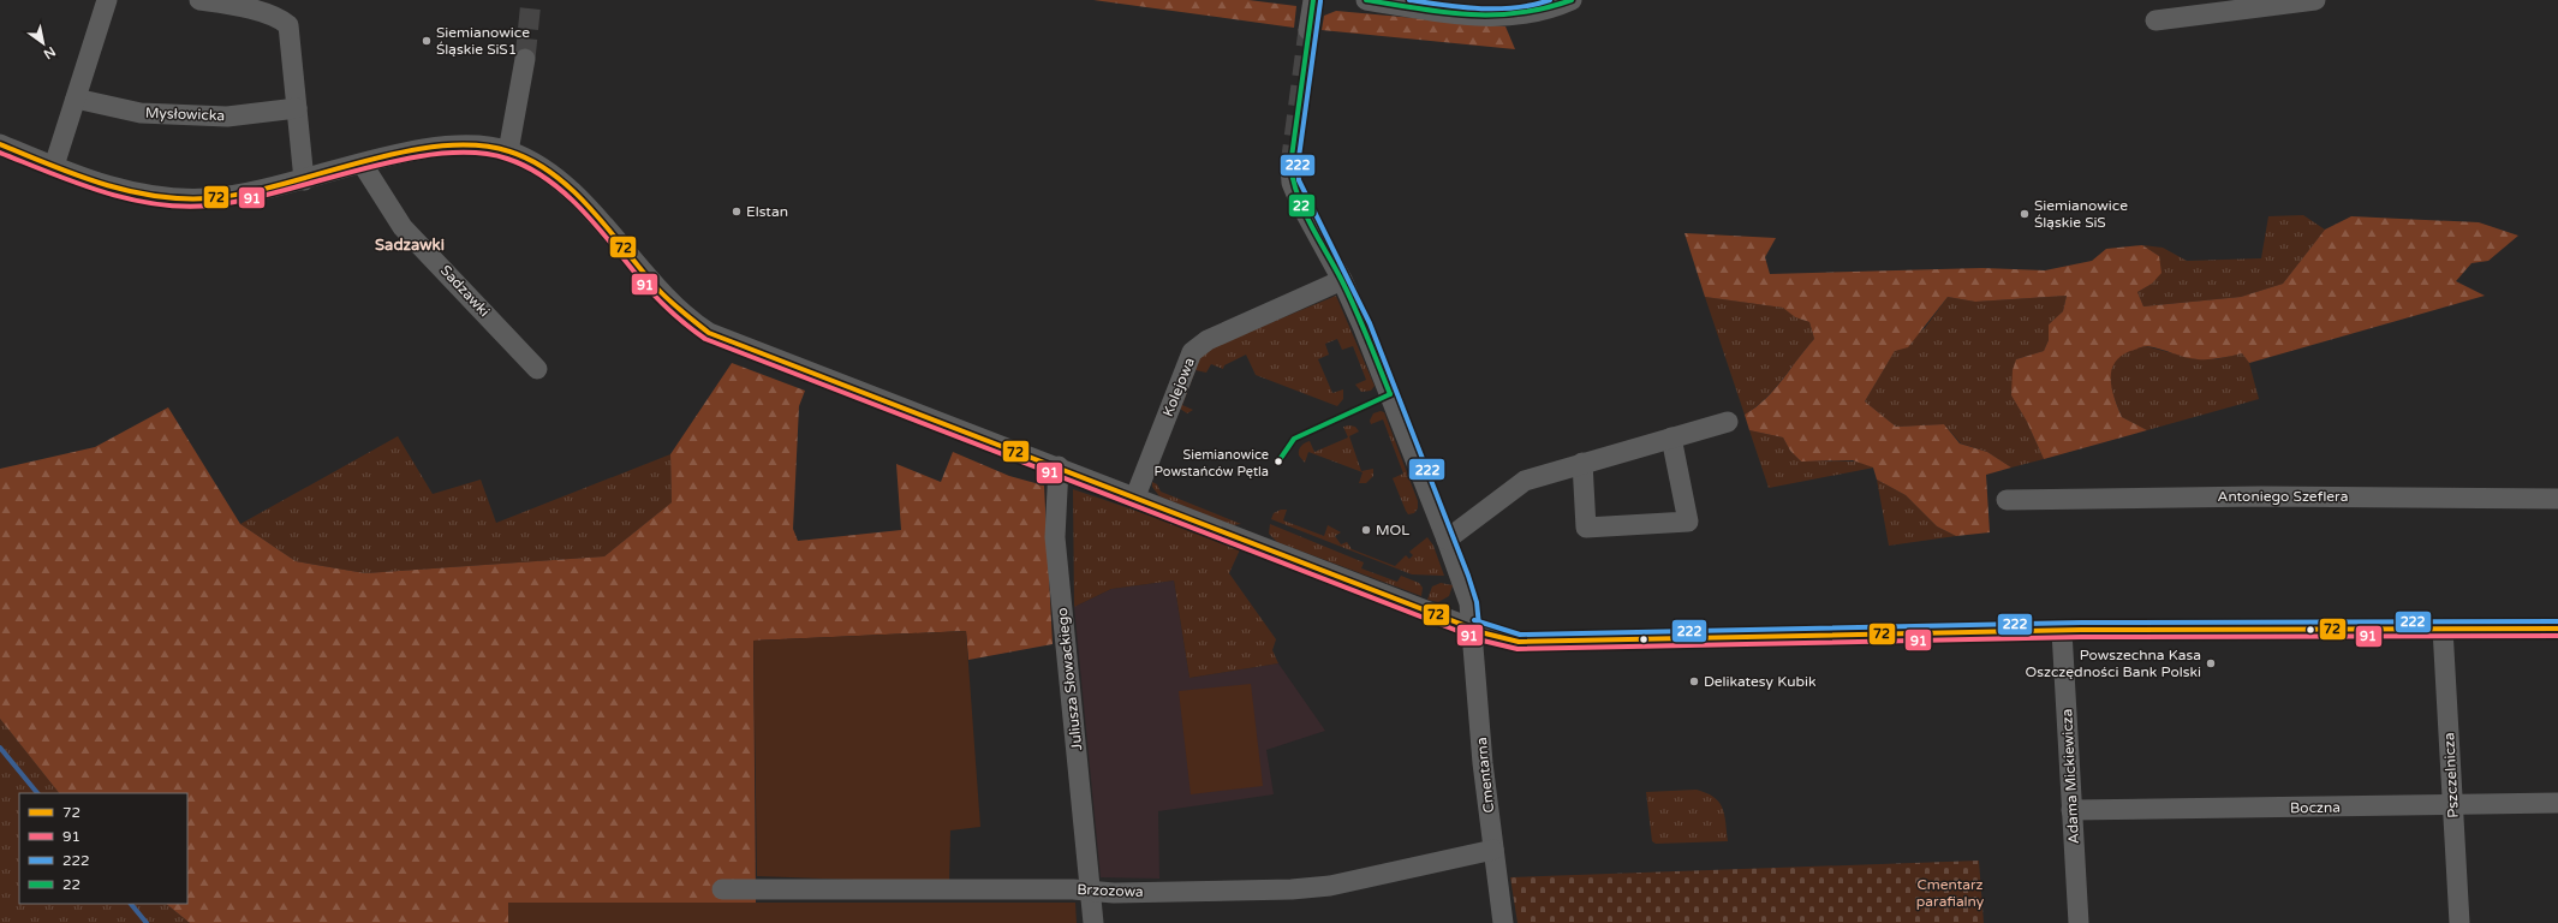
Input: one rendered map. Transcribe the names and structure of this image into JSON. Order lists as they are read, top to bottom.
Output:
{
  "streets": {
    "street": [
      "Mysłowicka",
      "Sadzawki",
      "Kolejowa",
      "Antoniego Szeflera",
      "Juliusza Słowackiego",
      "Cmentarna",
      "Pszczelnicza",
      "Adama Mickiewicza",
      "Boczna",
      "Brzozowa"
    ]
  },
  "crossings": [
    ["Kolejowa", "Cmentarna"],
    ["Juliusza Słowackiego", "Brzozowa"],
    ["Cmentarna", "Brzozowa"],
    ["Pszczelnicza", "Boczna"],
    ["Adama Mickiewicza", "Boczna"]
  ],
  "districts": ["Sadzawki"],
  "parks": ["Cmentarz parafialny"],
  "places": [
    "Siemianowice Śląskie SiS1",
    "Elstan",
    "Siemianowice Śląskie SiS",
    "Siemianowice Powstańców Pętla",
    "MOL",
    "Powszechna Kasa Oszczędności Bank Polski",
    "Delikatesy Kubik"
  ],
  "lines": [
    "transit line 222",
    "transit line 22",
    "transit line 72",
    "transit line 91"
  ],
  "legend": [
    "72",
    "91",
    "222",
    "22"
  ],
  "north": "bottom right"
}
